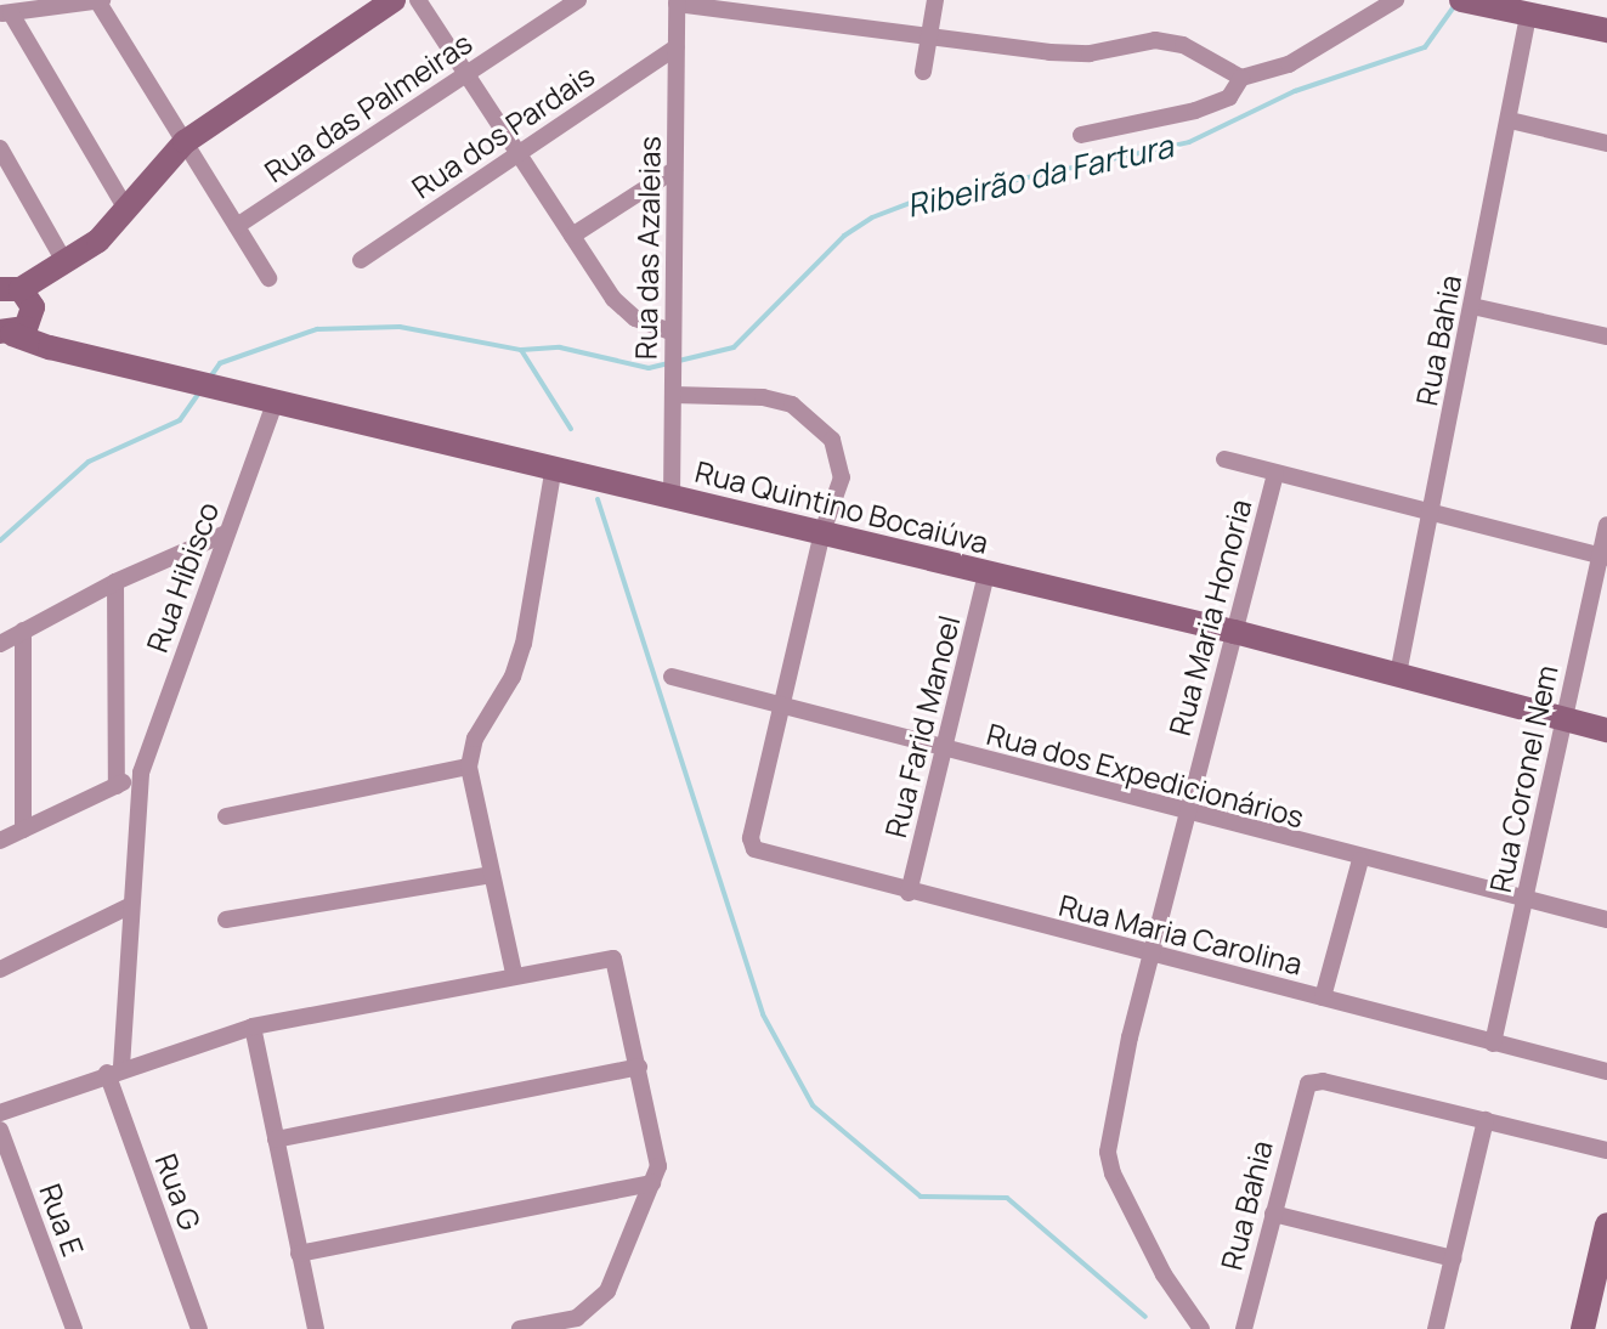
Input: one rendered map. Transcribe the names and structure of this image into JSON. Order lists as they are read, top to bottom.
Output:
{
  "streets": {
    "street": [
      "Rua das Palmeiras",
      "Rua dos Pardais",
      "Rua das Azaleias",
      "Rua Bahia",
      "Rua Quintino Bocaiúva",
      "Rua Hibisco",
      "Rua Maria Honoria",
      "Rua Farid Manoel",
      "Rua dos Expedicionários",
      "Rua Coronel Nem",
      "Rua Maria Carolina",
      "Rua G",
      "Rua E"
    ]
  },
  "crossings": [
    ["Rua dos Pardais", "Rua das Azaleias"],
    ["Rua das Azaleias", "Rua Quintino Bocaiúva"],
    ["Rua Bahia", "Rua Quintino Bocaiúva"],
    ["Rua Quintino Bocaiúva", "Rua Hibisco"],
    ["Rua Quintino Bocaiúva", "Rua Maria Honoria"],
    ["Rua Quintino Bocaiúva", "Rua Farid Manoel"],
    ["Rua Quintino Bocaiúva", "Rua Coronel Nem"],
    ["Rua Hibisco", "Rua G"],
    ["Rua Maria Honoria", "Rua dos Expedicionários"],
    ["Rua Maria Honoria", "Rua Maria Carolina"],
    ["Rua Farid Manoel", "Rua dos Expedicionários"],
    ["Rua Farid Manoel", "Rua Maria Carolina"],
    ["Rua dos Expedicionários", "Rua Coronel Nem"],
    ["Rua dos Expedicionários", "Rua Maria Carolina"],
    ["Rua Coronel Nem", "Rua Maria Carolina"]
  ],
  "water": ["Ribeirão da Fartura"]
}
